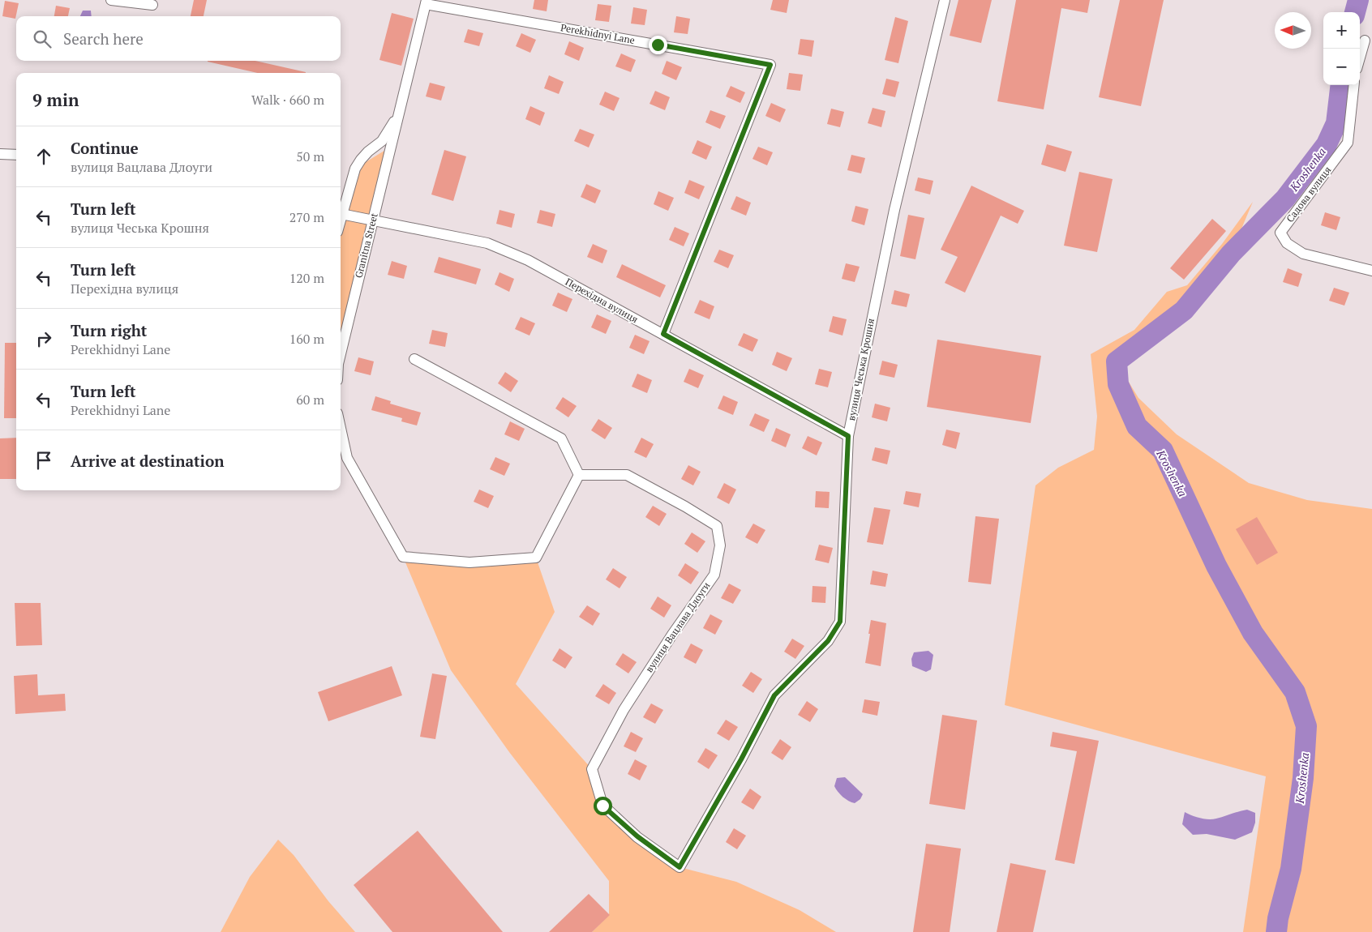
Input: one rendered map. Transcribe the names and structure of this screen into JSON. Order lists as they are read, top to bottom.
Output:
{
  "streets": {
    "street": [
      "Perekhidnyi Lane",
      "Садова вулиця",
      "Granitna Street",
      "Перехідна вулиця",
      "вулиця Чеська Крошня",
      "вулиця Вацлава Длоуги"
    ]
  },
  "crossings": [
    ["Perekhidnyi Lane", "Granitna Street"],
    ["Perekhidnyi Lane", "Перехідна вулиця"],
    ["Granitna Street", "Перехідна вулиця"],
    ["Перехідна вулиця", "вулиця Чеська Крошня"],
    ["вулиця Чеська Крошня", "вулиця Вацлава Длоуги"]
  ],
  "water": ["Kroshenka"],
  "north": "left",
  "page": {
    "map_buttons": ["+", "−"],
    "search": "Search here",
    "heading": ["9 min", "Walk · 660 m"],
    "list": [
      ["Continue", "вулиця Вацлава Длоуги", "50 m"],
      ["Turn left", "вулиця Чеська Крошня", "270 m"],
      ["Turn left", "Перехідна вулиця", "120 m"],
      ["Turn right", "Perekhidnyi Lane", "160 m"],
      ["Turn left", "Perekhidnyi Lane", "60 m"],
      "Arrive at destination"
    ]
  }
}
